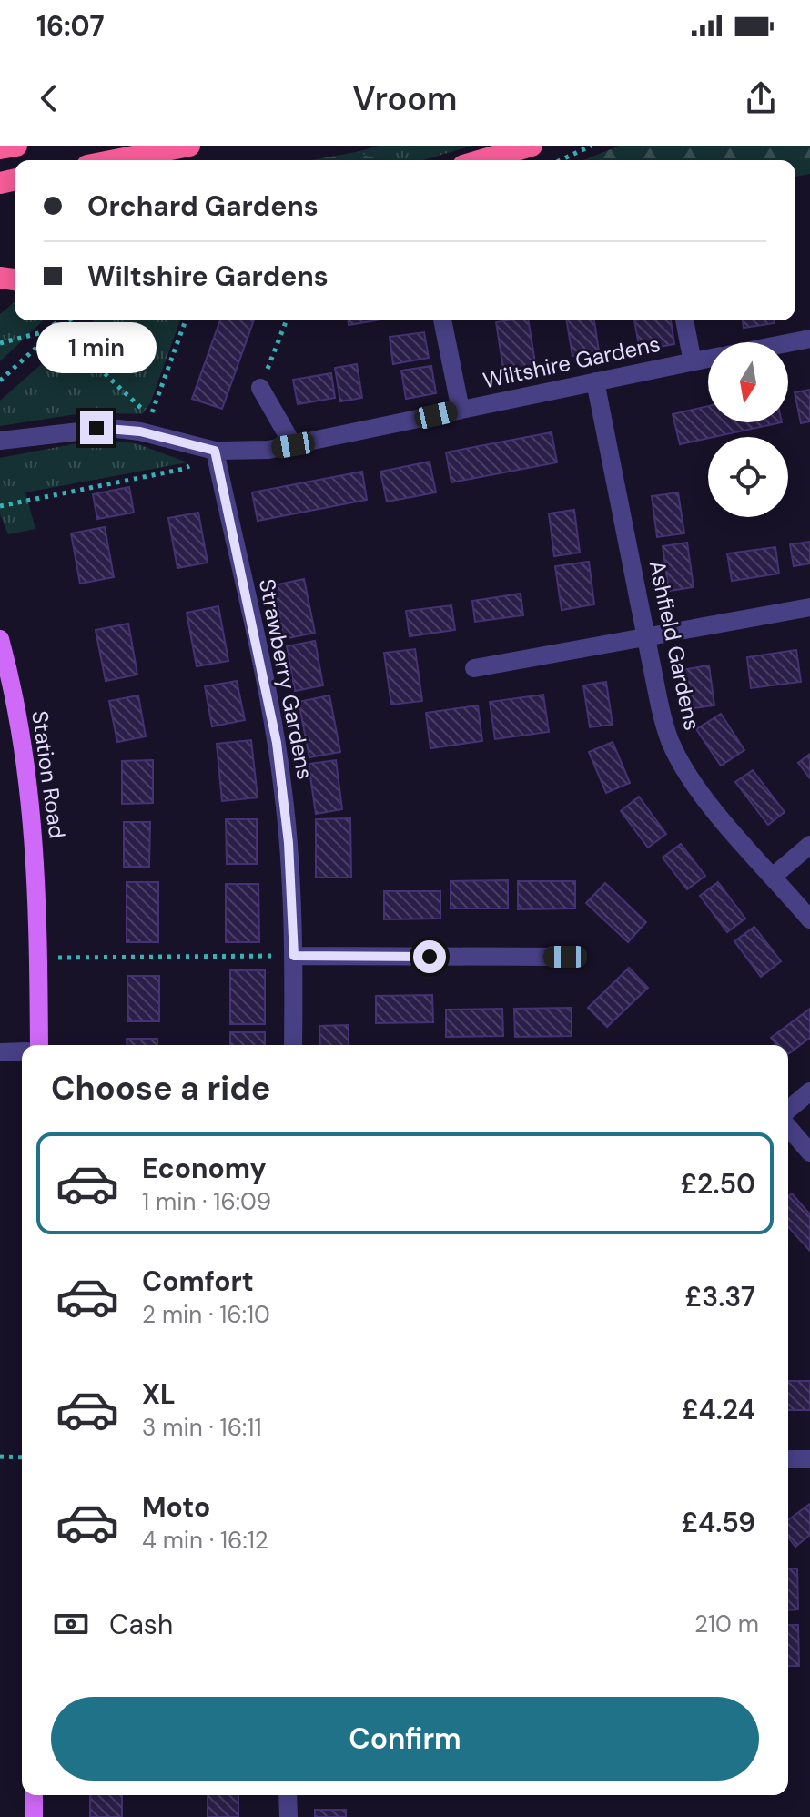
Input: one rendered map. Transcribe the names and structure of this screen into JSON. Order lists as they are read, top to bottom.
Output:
{
  "streets": {
    "main road": ["Station Road"],
    "street": ["Wiltshire Gardens", "Ashfield Gardens", "Strawberry Gardens"]
  },
  "crossings": [
    ["Wiltshire Gardens", "Ashfield Gardens"],
    ["Wiltshire Gardens", "Strawberry Gardens"]
  ],
  "north": "bottom",
  "page": {
    "status": "16:07",
    "header": "Vroom",
    "banner": ["Orchard Gardens", "Wiltshire Gardens"],
    "bubble": "1 min",
    "heading": "Choose a ride",
    "list": [
      {
        "name": "Economy",
        "note": "1 min · 16:09",
        "value": "£2.50"
      },
      {
        "name": "Comfort",
        "note": "2 min · 16:10",
        "value": "£3.37"
      },
      {
        "name": "XL",
        "note": "3 min · 16:11",
        "value": "£4.24"
      },
      {
        "name": "Moto",
        "note": "4 min · 16:12",
        "value": "£4.59"
      }
    ],
    "pay": ["Cash", "210 m"],
    "buttons": "Confirm"
  }
}
